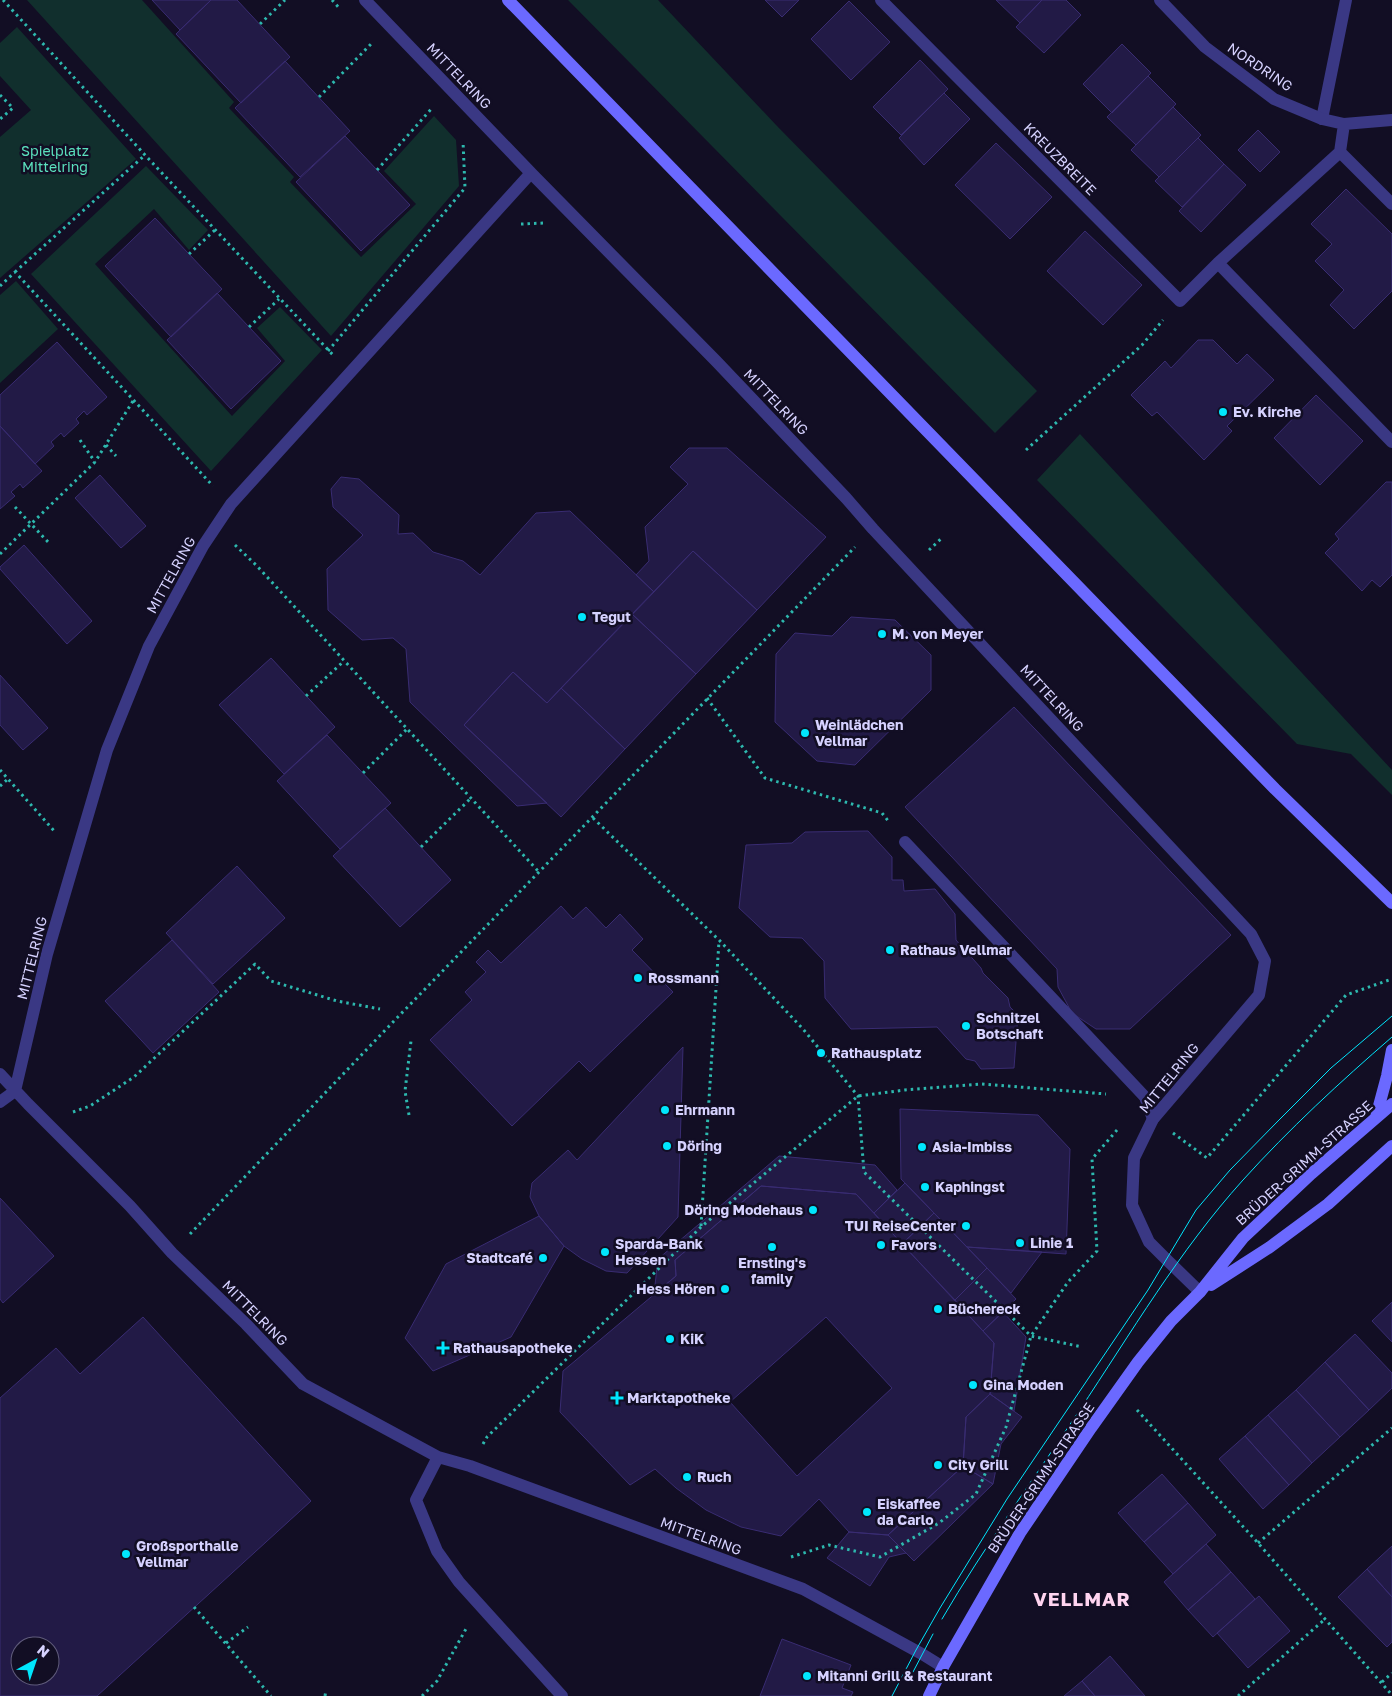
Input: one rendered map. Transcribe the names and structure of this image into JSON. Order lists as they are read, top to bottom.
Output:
{
  "streets": {
    "main road": ["BRÜDER-GRIMM-STRASSE"],
    "street": ["NORDRING", "MITTELRING", "KREUZBREITE"]
  },
  "crossings": [
    ["MITTELRING", "BRÜDER-GRIMM-STRASSE"]
  ],
  "districts": ["VELLMAR"],
  "parks": ["Spielplatz Mittelring"],
  "places": {
    "other": [
      "Ev. Kirche",
      "Tegut",
      "M. von Meyer",
      "Weinlädchen Vellmar",
      "Rathaus Vellmar",
      "Rossmann",
      "Schnitzel Botschaft",
      "Rathausplatz",
      "Ehrmann",
      "Döring",
      "Asia-Imbiss",
      "Kaphingst",
      "Döring Modehaus",
      "TUI ReiseCenter",
      "Linie 1",
      "Favors",
      "Ernsting's family",
      "Sparda-Bank Hessen",
      "Stadtcafé",
      "Hess Hören",
      "Büchereck",
      "KiK",
      "Gina Moden",
      "City Grill",
      "Ruch",
      "Eiskaffee da Carlo",
      "Großsporthalle Vellmar",
      "Mitanni Grill & Restaurant"
    ],
    "health": ["Rathausapotheke", "Marktapotheke"]
  },
  "north": "top right"
}
